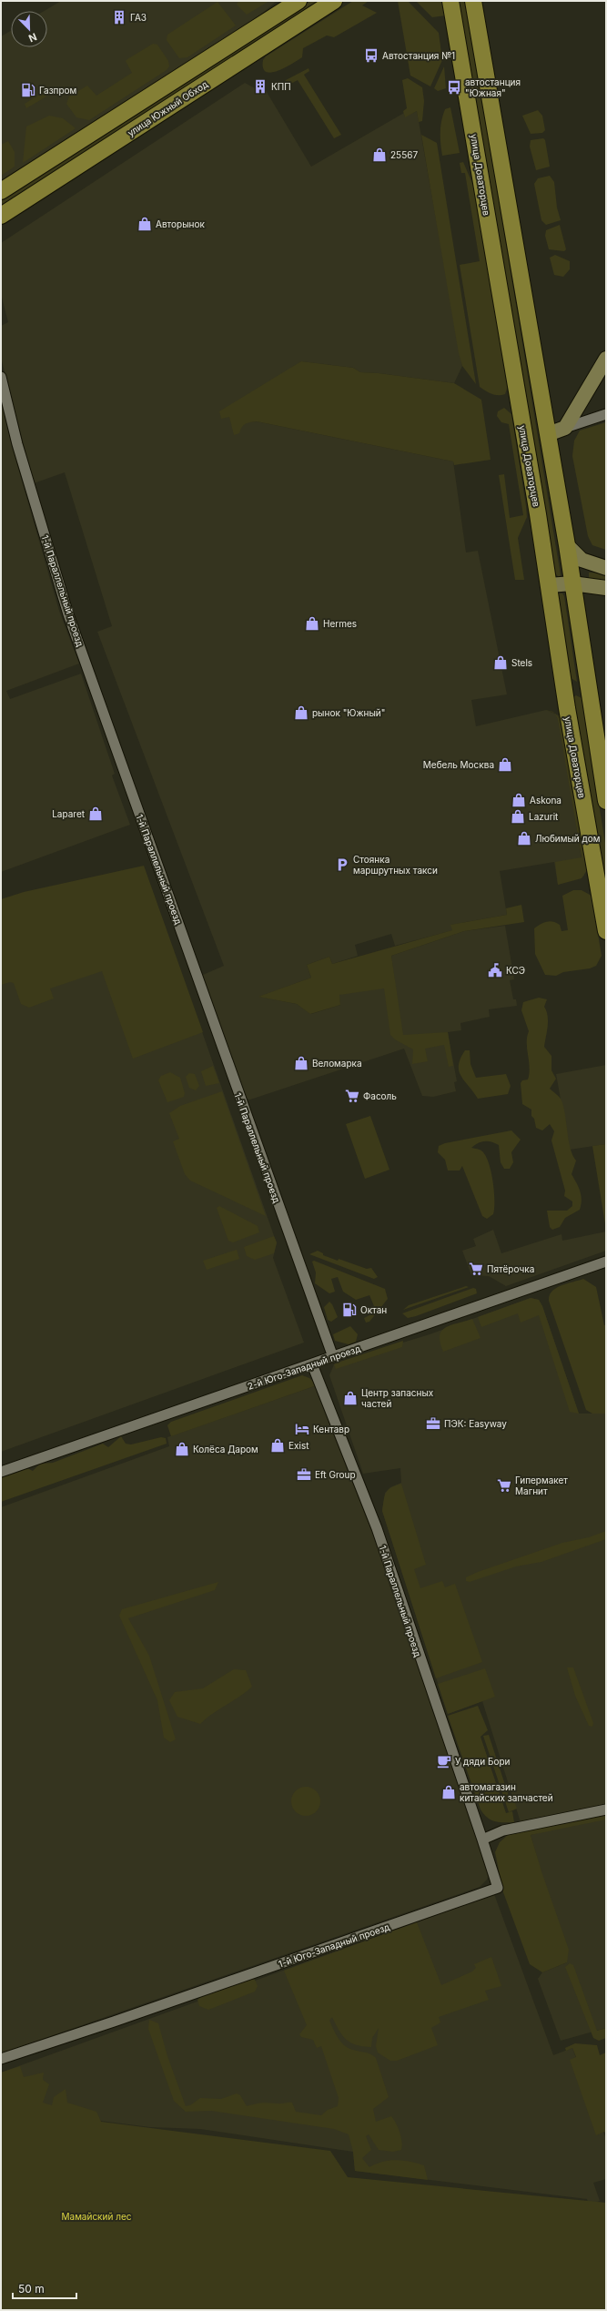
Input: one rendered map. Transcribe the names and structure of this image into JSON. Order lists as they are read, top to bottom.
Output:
{
  "streets": {
    "main road": ["улица Южный Обход", "улица Доваторцев"],
    "street": ["1-й Параллельный проезд", "2-й Юго-Западный проезд", "1-й Юго-Западный проезд"]
  },
  "crossings": [
    ["1-й Параллельный проезд", "2-й Юго-Западный проезд"],
    ["1-й Параллельный проезд", "1-й Юго-Западный проезд"]
  ],
  "parks": ["Мамайский лес"],
  "places": {
    "building": ["ГАЗ", "КПП"],
    "bus stop": ["Автостанция №1", "автостанция \"Южная\""],
    "fuel station": ["Газпром", "Октан"],
    "shop": [
      "25567",
      "Авторынок",
      "Hermes",
      "Stels",
      "рынок \"Южный\"",
      "Мебель Москва",
      "Askona",
      "Laparet",
      "Lazurit",
      "Любимый дом",
      "Веломарка",
      "Центр запасных частей",
      "Exist",
      "Колёса Даром",
      "автомагазин китайских запчастей"
    ],
    "parking": ["Стоянка маршрутных такси"],
    "public building": ["КСЭ"],
    "supermarket": ["Фасоль", "Пятёрочка", "Гипермакет Магнит"],
    "office": ["ПЭК: Easyway", "Eft Group"],
    "hotel": ["Кентавр"],
    "cafe": ["У дяди Бори"]
  },
  "scale_bar": "50 m",
  "north": "bottom right"
}
